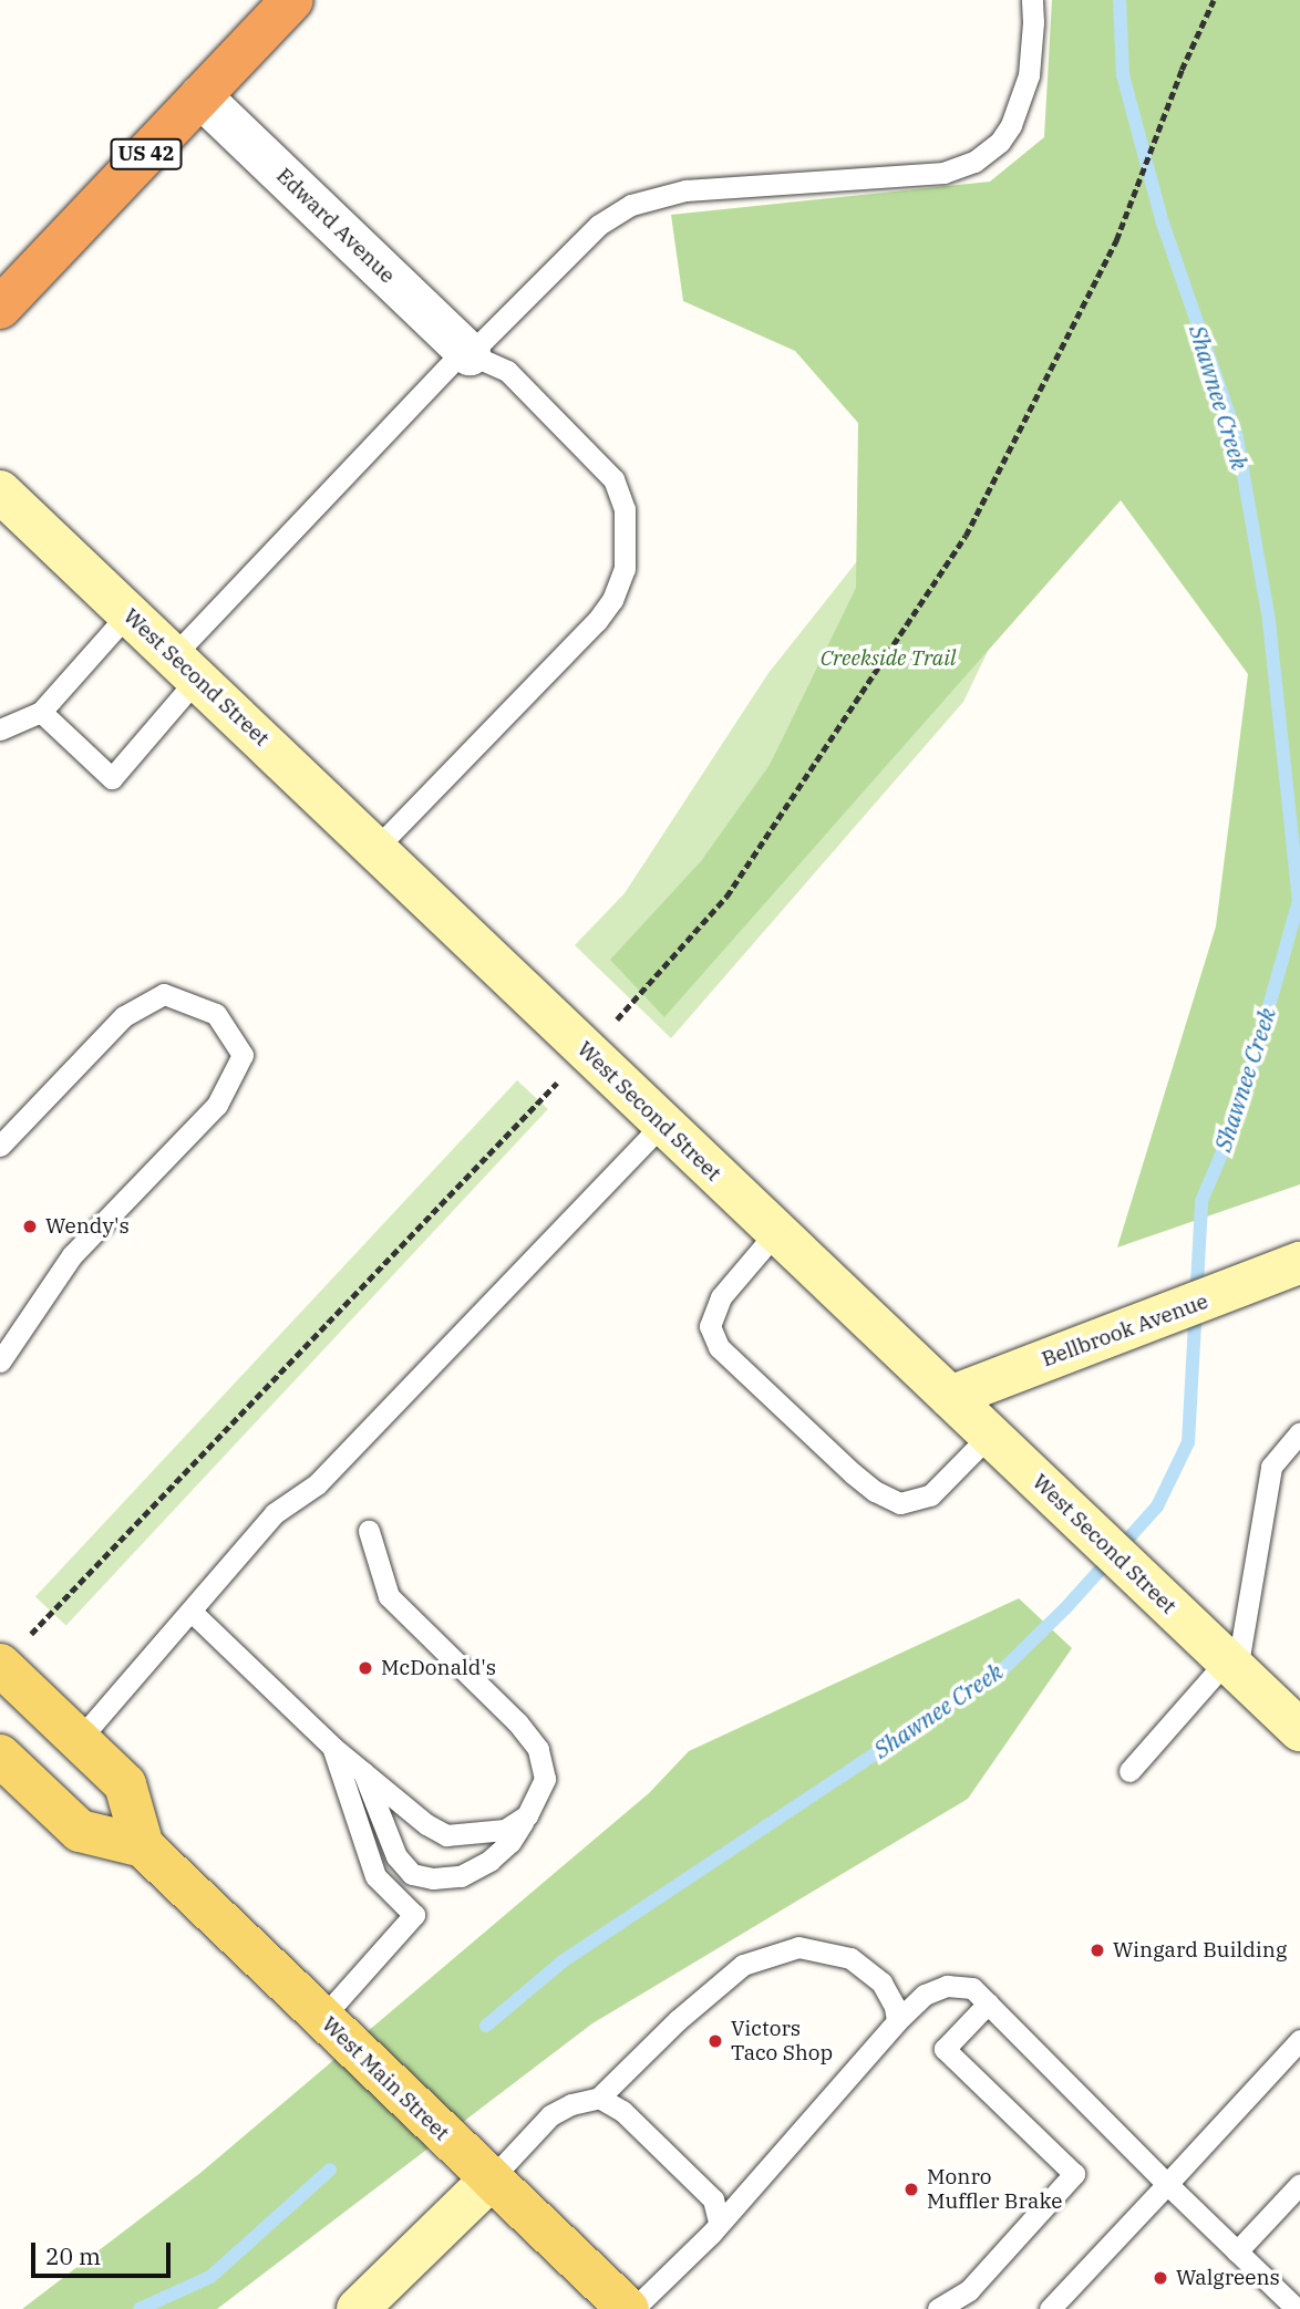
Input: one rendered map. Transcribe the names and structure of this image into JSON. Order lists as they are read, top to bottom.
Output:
{
  "streets": {
    "highway": ["US 42"],
    "main road": ["West Second Street", "Bellbrook Avenue", "West Main Street"],
    "street": ["Edward Avenue"]
  },
  "crossings": [
    ["US 42", "Edward Avenue"],
    ["West Second Street", "Bellbrook Avenue"]
  ],
  "water": ["Shawnee Creek"],
  "parks": ["Creekside Trail"],
  "places": [
    "Wendy's",
    "McDonald's",
    "Wingard Building",
    "Victors Taco Shop",
    "Monro Muffler Brake",
    "Walgreens"
  ],
  "scale_bar": "20 m"
}
